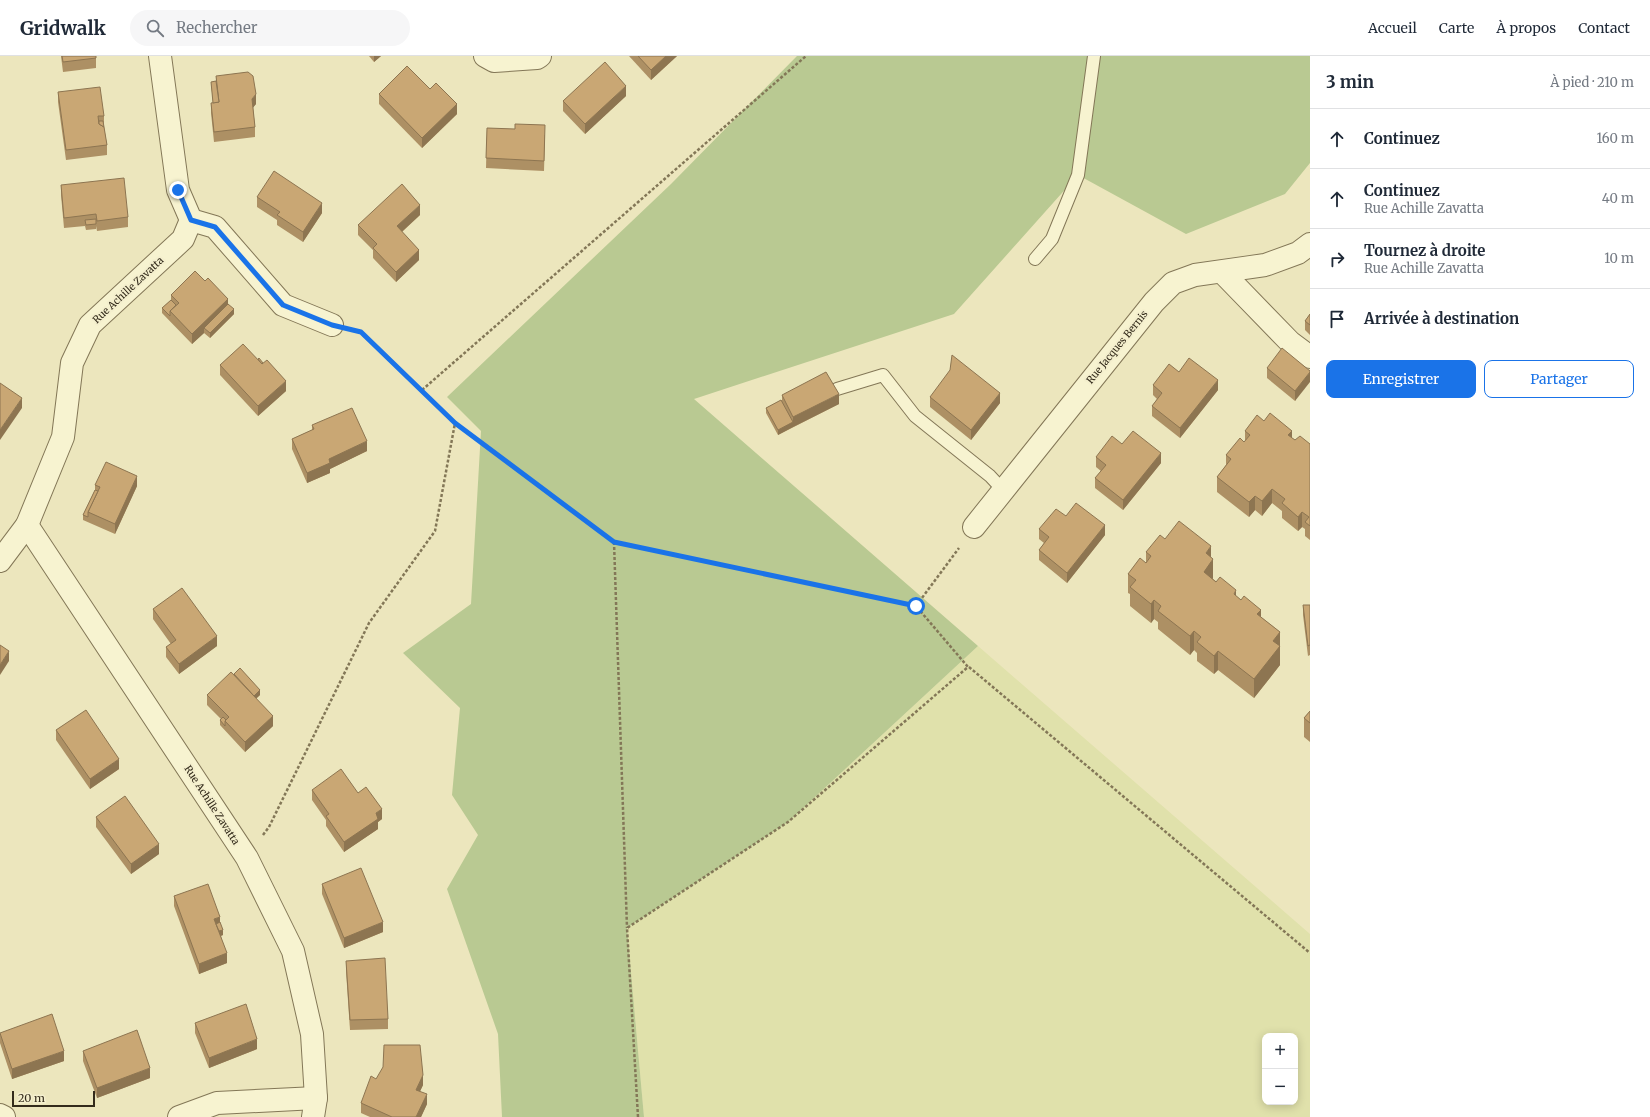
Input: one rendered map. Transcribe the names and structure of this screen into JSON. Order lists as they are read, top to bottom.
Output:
{
  "streets": {
    "street": ["Rue Achille Zavatta", "Rue Jacques Bernis"]
  },
  "scale_bar": "20 m",
  "page": {
    "header": "Gridwalk",
    "search": "Rechercher",
    "nav": [
      "Accueil",
      "Carte",
      "À propos",
      "Contact"
    ],
    "heading": ["3 min", "À pied · 210 m"],
    "list": [
      ["Continuez", "160 m"],
      ["Continuez", "Rue Achille Zavatta", "40 m"],
      ["Tournez à droite", "Rue Achille Zavatta", "10 m"],
      "Arrivée à destination"
    ],
    "buttons": ["Enregistrer", "Partager"],
    "map_buttons": ["+", "−"],
    "scale": "20 m"
  }
}
